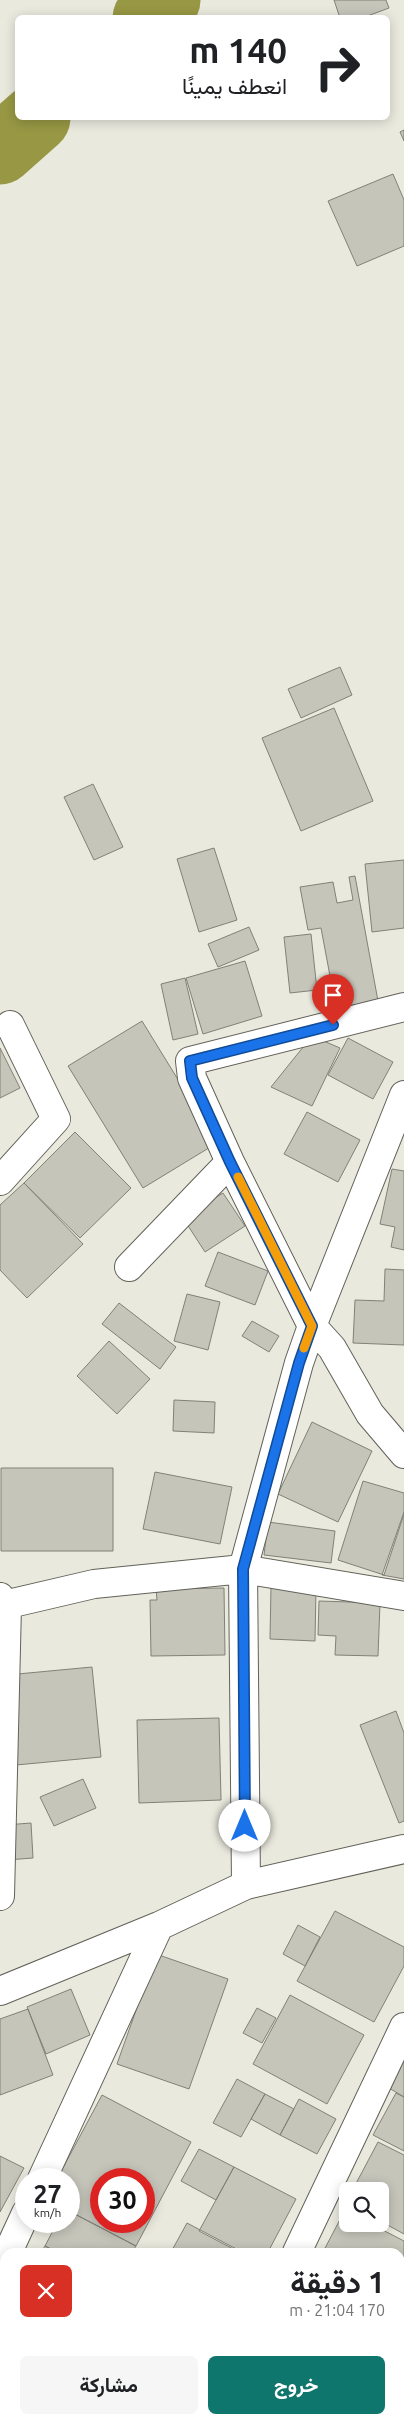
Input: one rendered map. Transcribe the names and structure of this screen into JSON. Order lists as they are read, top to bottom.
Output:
{
  "page": {
    "turn": ["140 m", "انعطف يمينًا"],
    "speed": "27 km/h",
    "limit": "30",
    "heading": ["1 دقيقة", "170 m · 21:04"],
    "buttons": ["خروج", "مشاركة"]
  }
}
